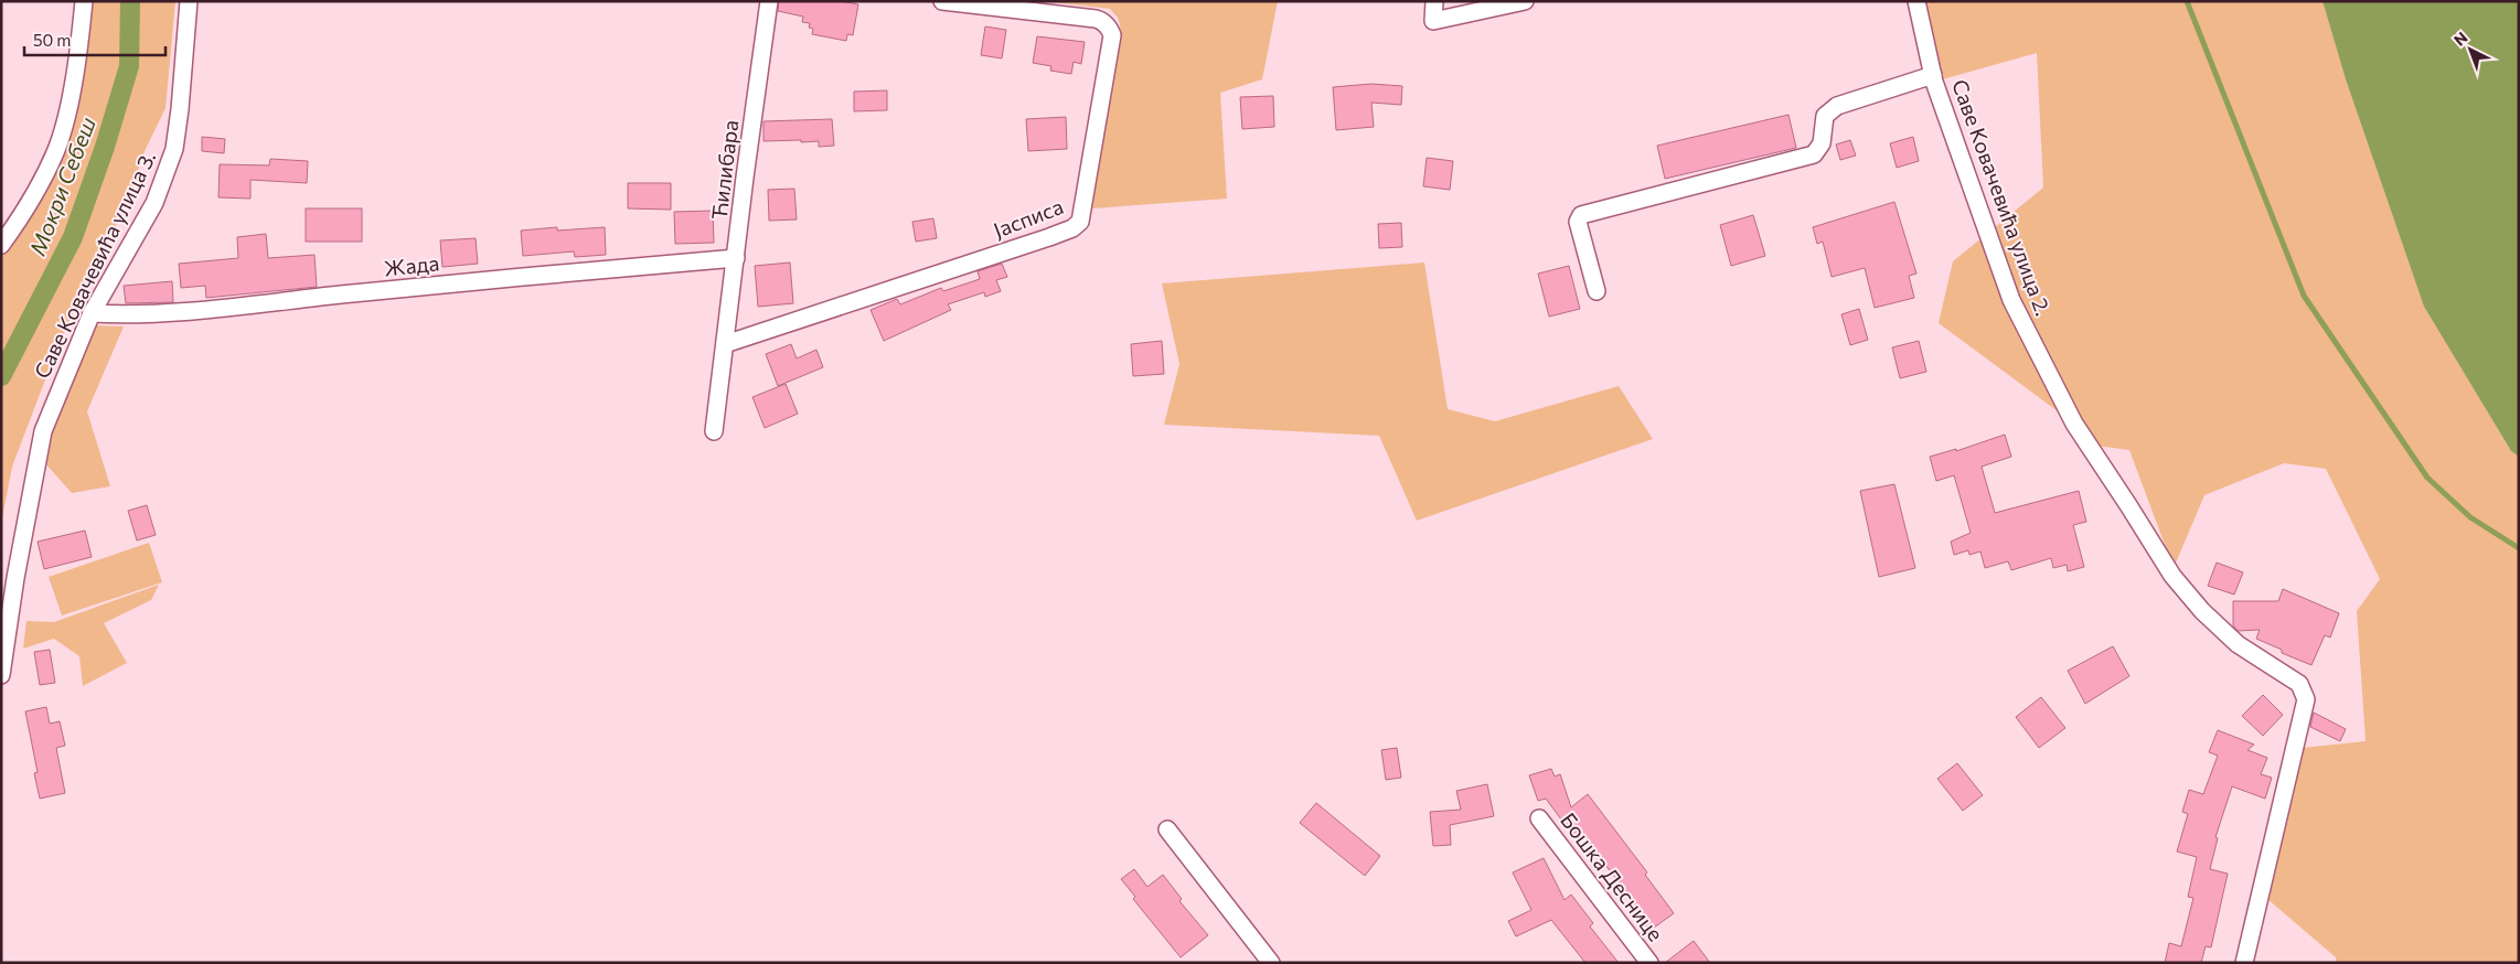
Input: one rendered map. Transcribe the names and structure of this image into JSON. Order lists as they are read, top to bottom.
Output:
{
  "streets": {
    "street": [
      "Ћилибара",
      "Саве Ковачевића улица 2.",
      "Јасписа",
      "Саве Ковачевића улица 3.",
      "Жада",
      "Бошка Деснице"
    ]
  },
  "crossings": [
    ["Ћилибара", "Јасписа"],
    ["Ћилибара", "Жада"],
    ["Саве Ковачевића улица 3.", "Жада"]
  ],
  "water": ["Мокри Себеш"],
  "scale_bar": "50 m",
  "north": "top left"
}
